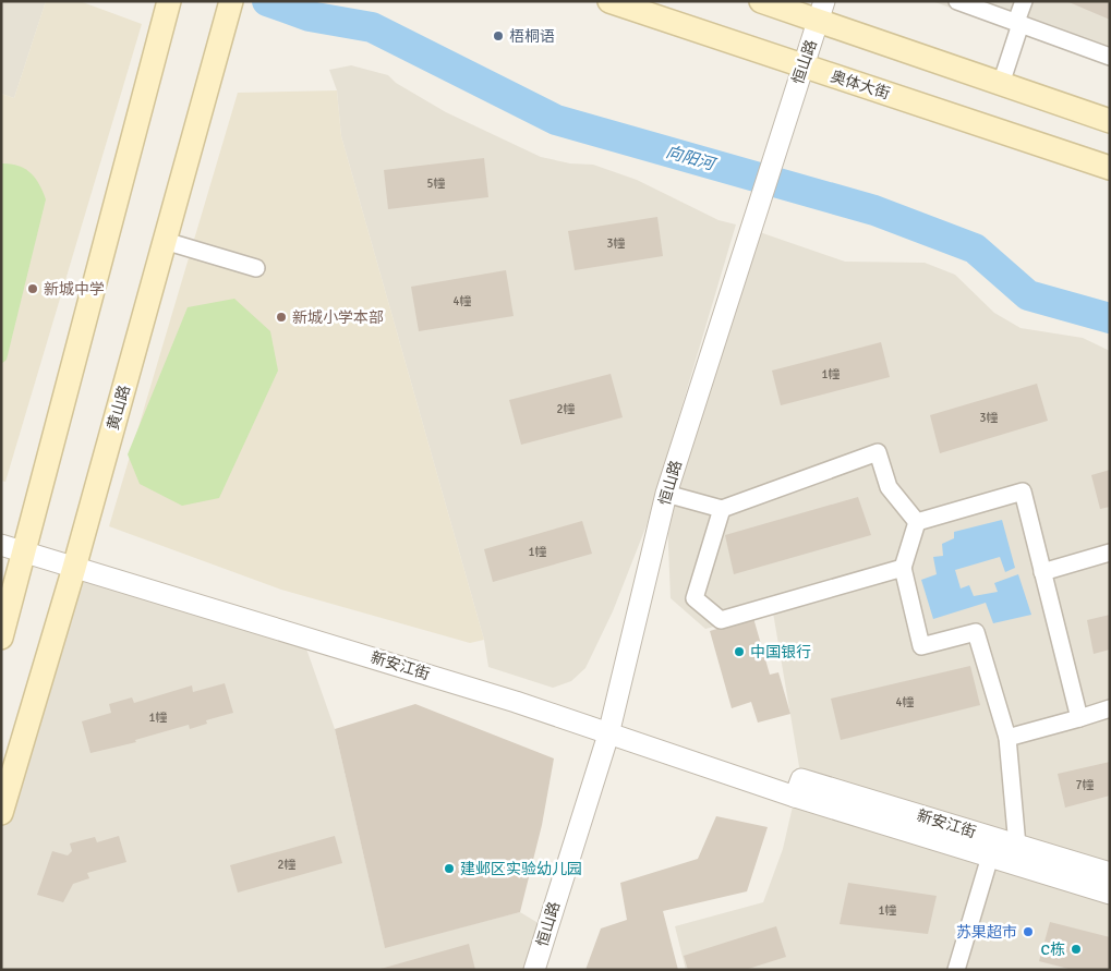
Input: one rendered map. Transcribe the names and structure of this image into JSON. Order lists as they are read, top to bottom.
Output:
{
  "streets": {
    "main road": ["奥体大街", "黄山路"],
    "street": ["恒山路", "新安江街"]
  },
  "crossings": [
    ["恒山路", "奥体大街"],
    ["恒山路", "新安江街"],
    ["黄山路", "新安江街"]
  ],
  "water": ["向阳河"],
  "places": [
    "梧桐语",
    "新城中学",
    "新城小学本部",
    "中国银行",
    "建邺区实验幼儿园",
    "苏果超市",
    "C栋"
  ],
  "house_numbers": [
    "5幢",
    "3幢",
    "4幢",
    "1幢",
    "2幢",
    "3幢",
    "1幢",
    "4幢",
    "1幢",
    "7幢",
    "2幢",
    "1幢"
  ]
}
